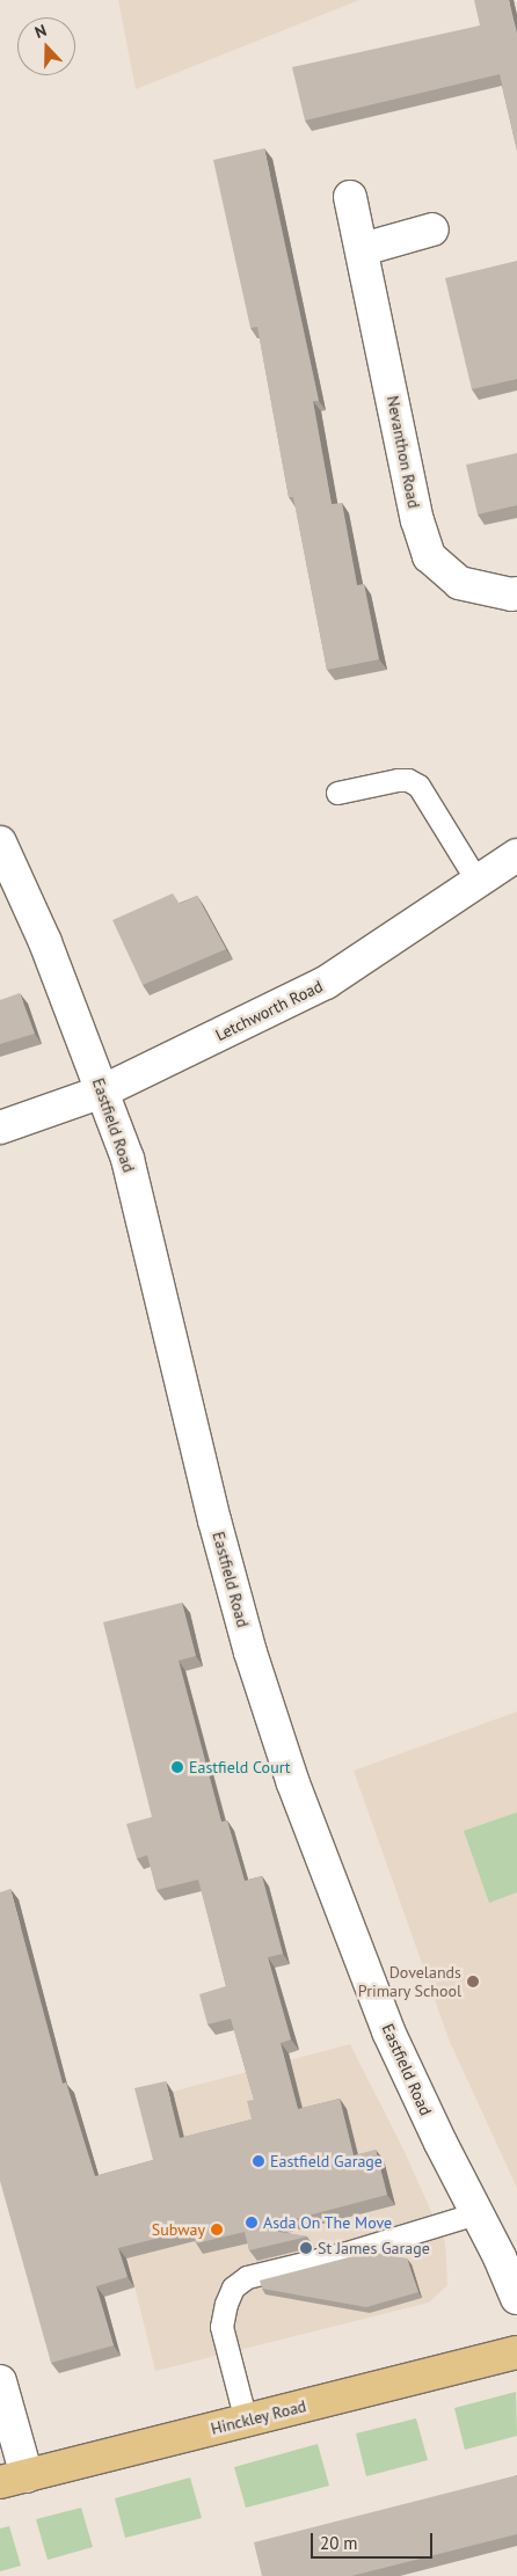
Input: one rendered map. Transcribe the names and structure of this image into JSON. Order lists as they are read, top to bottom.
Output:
{
  "streets": {
    "main road": ["Hinckley Road"],
    "street": ["Nevanthon Road", "Letchworth Road", "Eastfield Road"]
  },
  "crossings": [
    ["Letchworth Road", "Eastfield Road"]
  ],
  "places": [
    "Eastfield Court",
    "Dovelands Primary School",
    "Eastfield Garage",
    "Asda On The Move",
    "Subway",
    "St James Garage"
  ],
  "scale_bar": "20 m",
  "north": "top"
}
